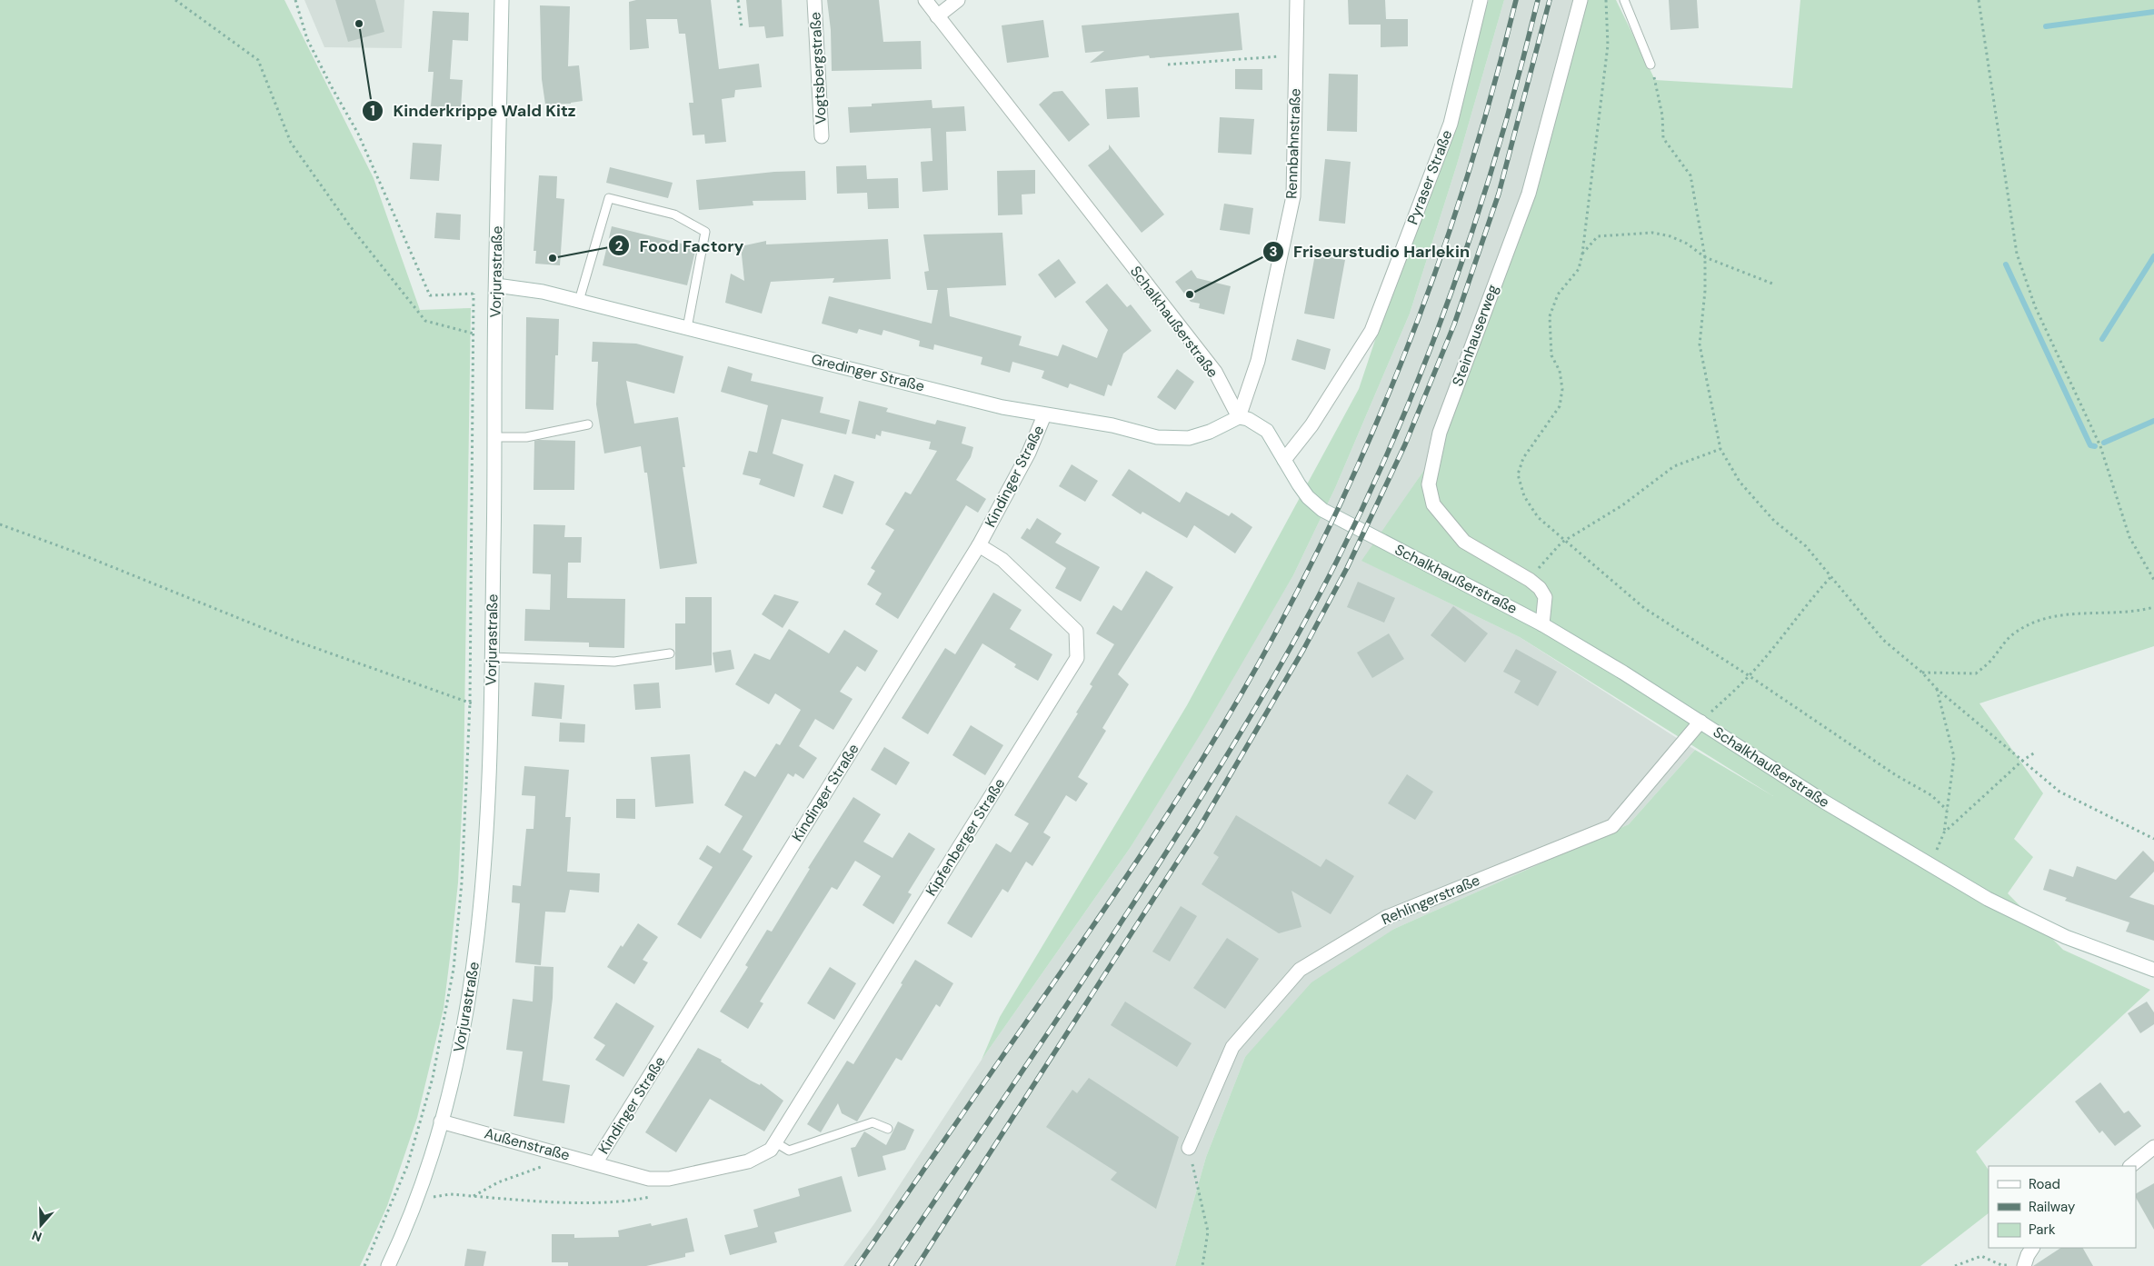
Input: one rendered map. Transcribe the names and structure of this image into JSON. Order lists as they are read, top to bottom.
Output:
{
  "streets": {
    "street": [
      "Vogtsbergstraße",
      "Rennbahnstraße",
      "Pyraser Straße",
      "Vorjurastraße",
      "Schalkhaußerstraße",
      "Steinhauserweg",
      "Gredinger Straße",
      "Kindinger Straße",
      "Kipfenberger Straße",
      "Rehlingerstraße",
      "Außenstraße"
    ]
  },
  "crossings": [
    ["Rennbahnstraße", "Schalkhaußerstraße"],
    ["Rennbahnstraße", "Gredinger Straße"],
    ["Pyraser Straße", "Schalkhaußerstraße"],
    ["Vorjurastraße", "Gredinger Straße"],
    ["Vorjurastraße", "Außenstraße"],
    ["Schalkhaußerstraße", "Steinhauserweg"],
    ["Schalkhaußerstraße", "Gredinger Straße"],
    ["Schalkhaußerstraße", "Rehlingerstraße"],
    ["Gredinger Straße", "Kindinger Straße"],
    ["Kindinger Straße", "Kipfenberger Straße"],
    ["Kindinger Straße", "Außenstraße"],
    ["Kipfenberger Straße", "Außenstraße"]
  ],
  "places": ["Kinderkrippe Wald Kitz", "Food Factory", "Friseurstudio Harlekin"],
  "legend": ["Road", "Railway", "Park"],
  "north": "bottom"
}
